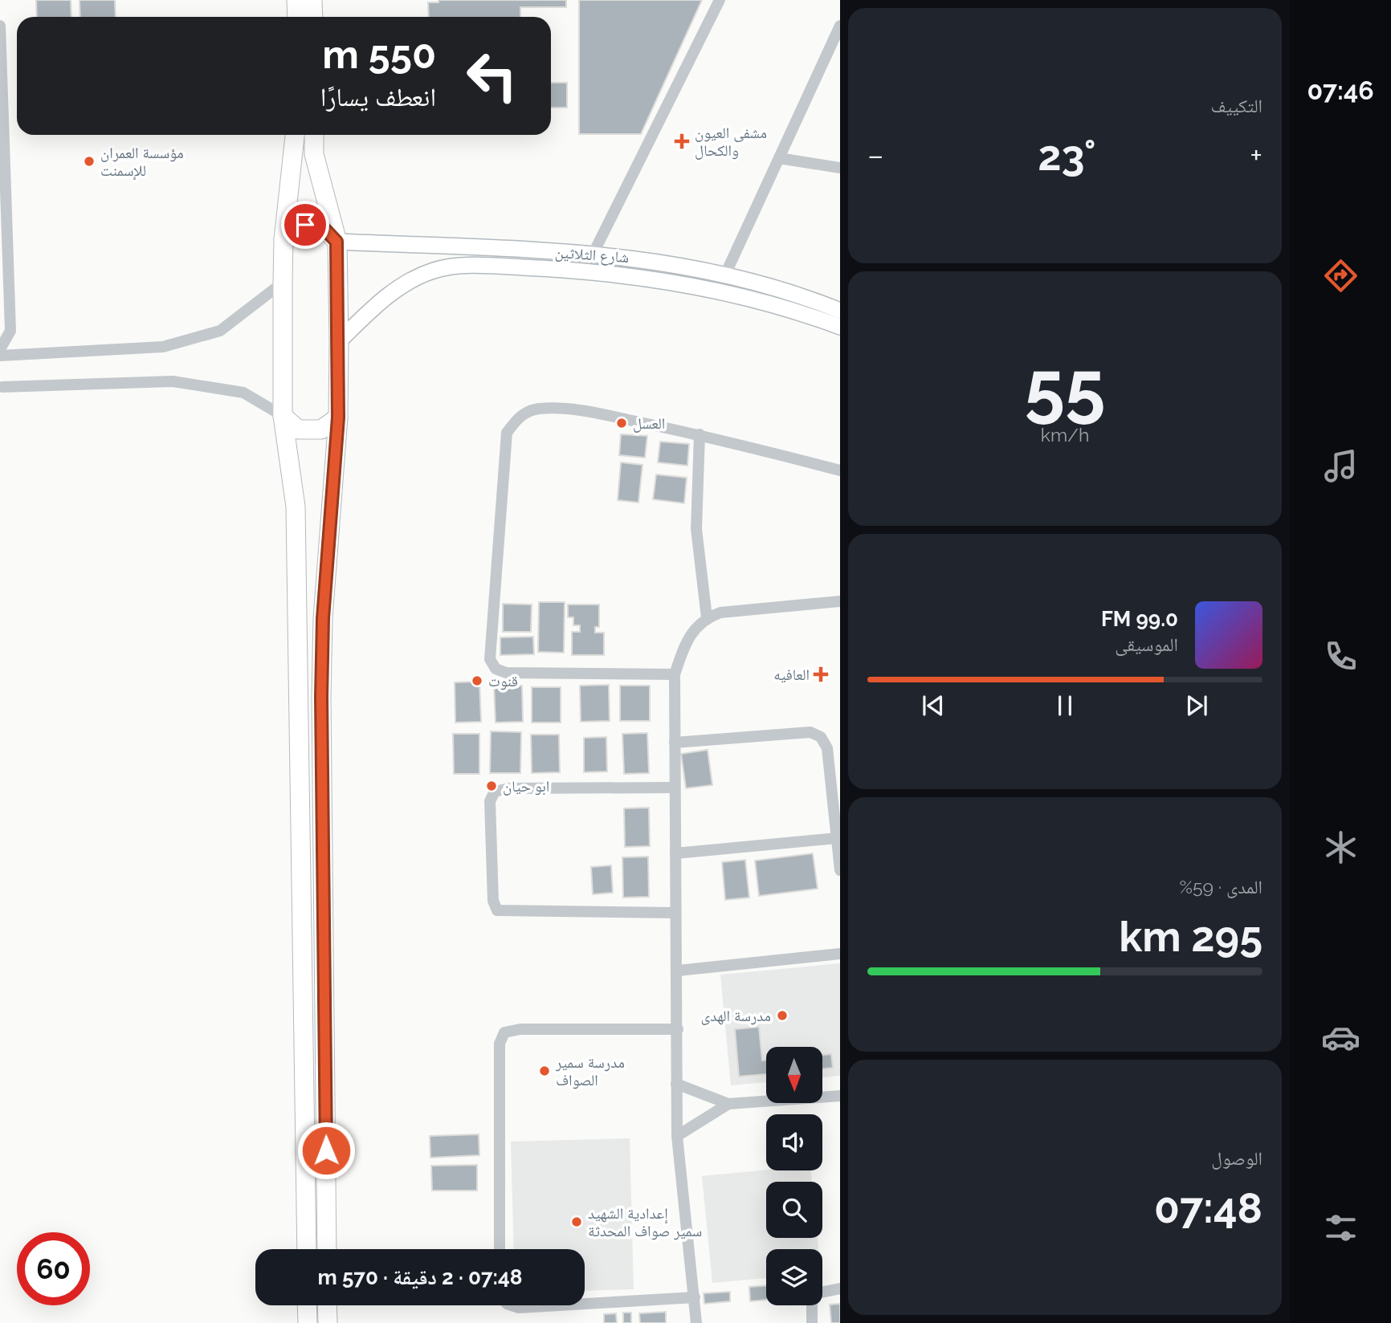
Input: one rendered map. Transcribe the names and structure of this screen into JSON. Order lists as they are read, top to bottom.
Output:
{
  "streets": {
    "main road": ["شارع الثلاثين"]
  },
  "places": {
    "health": ["مشفى العيون والكحال", "العافيه"],
    "other": [
      "مؤسسة العمران للإسمنت",
      "العسل",
      "قنوت",
      "ابو حيان",
      "مدرسة الهدى",
      "مدرسة سمير الصواف",
      "إعدادية الشهيد سمير صواف المحدثة"
    ]
  },
  "north": "bottom",
  "page": {
    "tabs": "07:46",
    "tile": [
      "التكييف",
      ["55", "km/h"],
      ["المدى · 59%", "295 km"],
      ["الوصول", "07:48"]
    ],
    "turn": ["550 m", "انعطف يسارًا"],
    "heat": ["−", "23°", "+"],
    "song": ["99.0 FM", "الموسيقى"],
    "limit": "60",
    "trip": "07:48 · 2 دقيقة · 570 m"
  }
}
